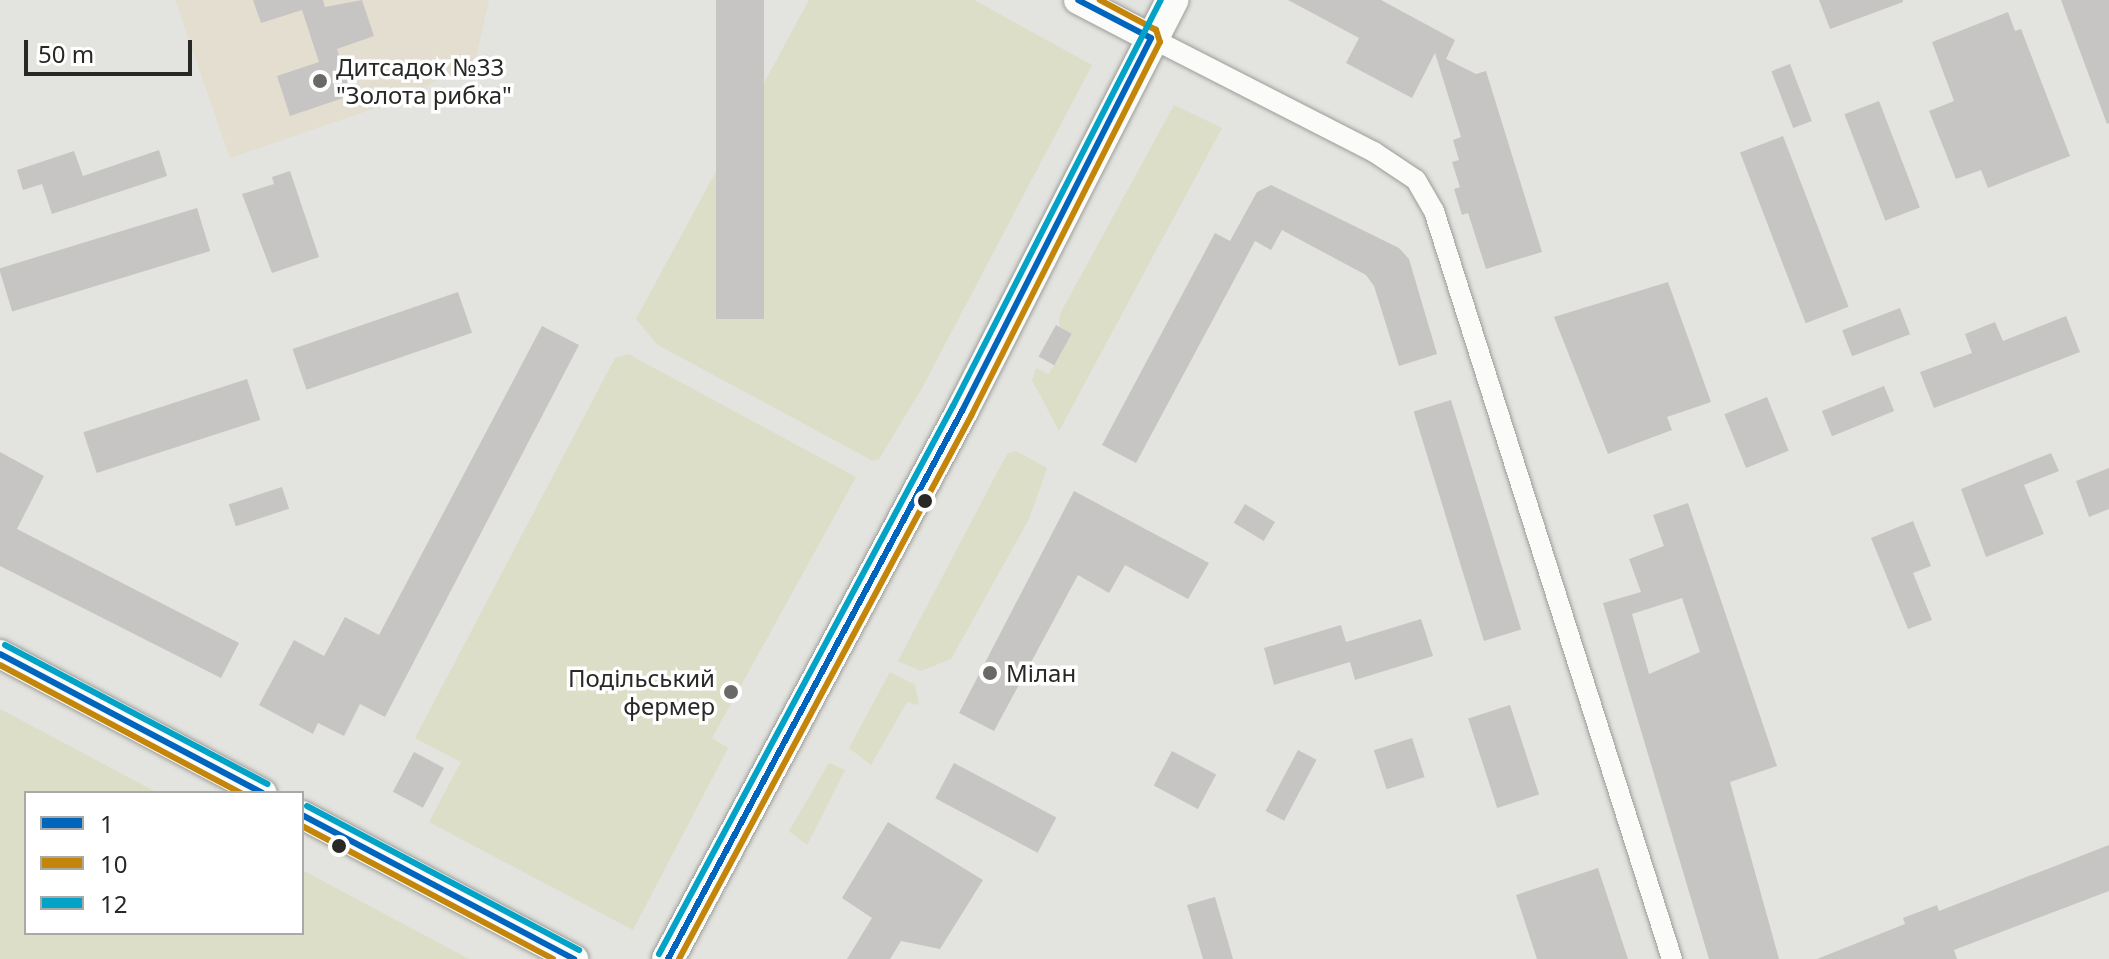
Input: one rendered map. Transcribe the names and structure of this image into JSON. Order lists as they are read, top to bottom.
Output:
{
  "places": ["Дитсадок №33 \"Золота рибка\"", "Мілан", "Подільський фермер"],
  "lines": ["transit line 1", "transit line 10", "transit line 12"],
  "legend": ["1", "10", "12"],
  "scale_bar": "50 m"
}
